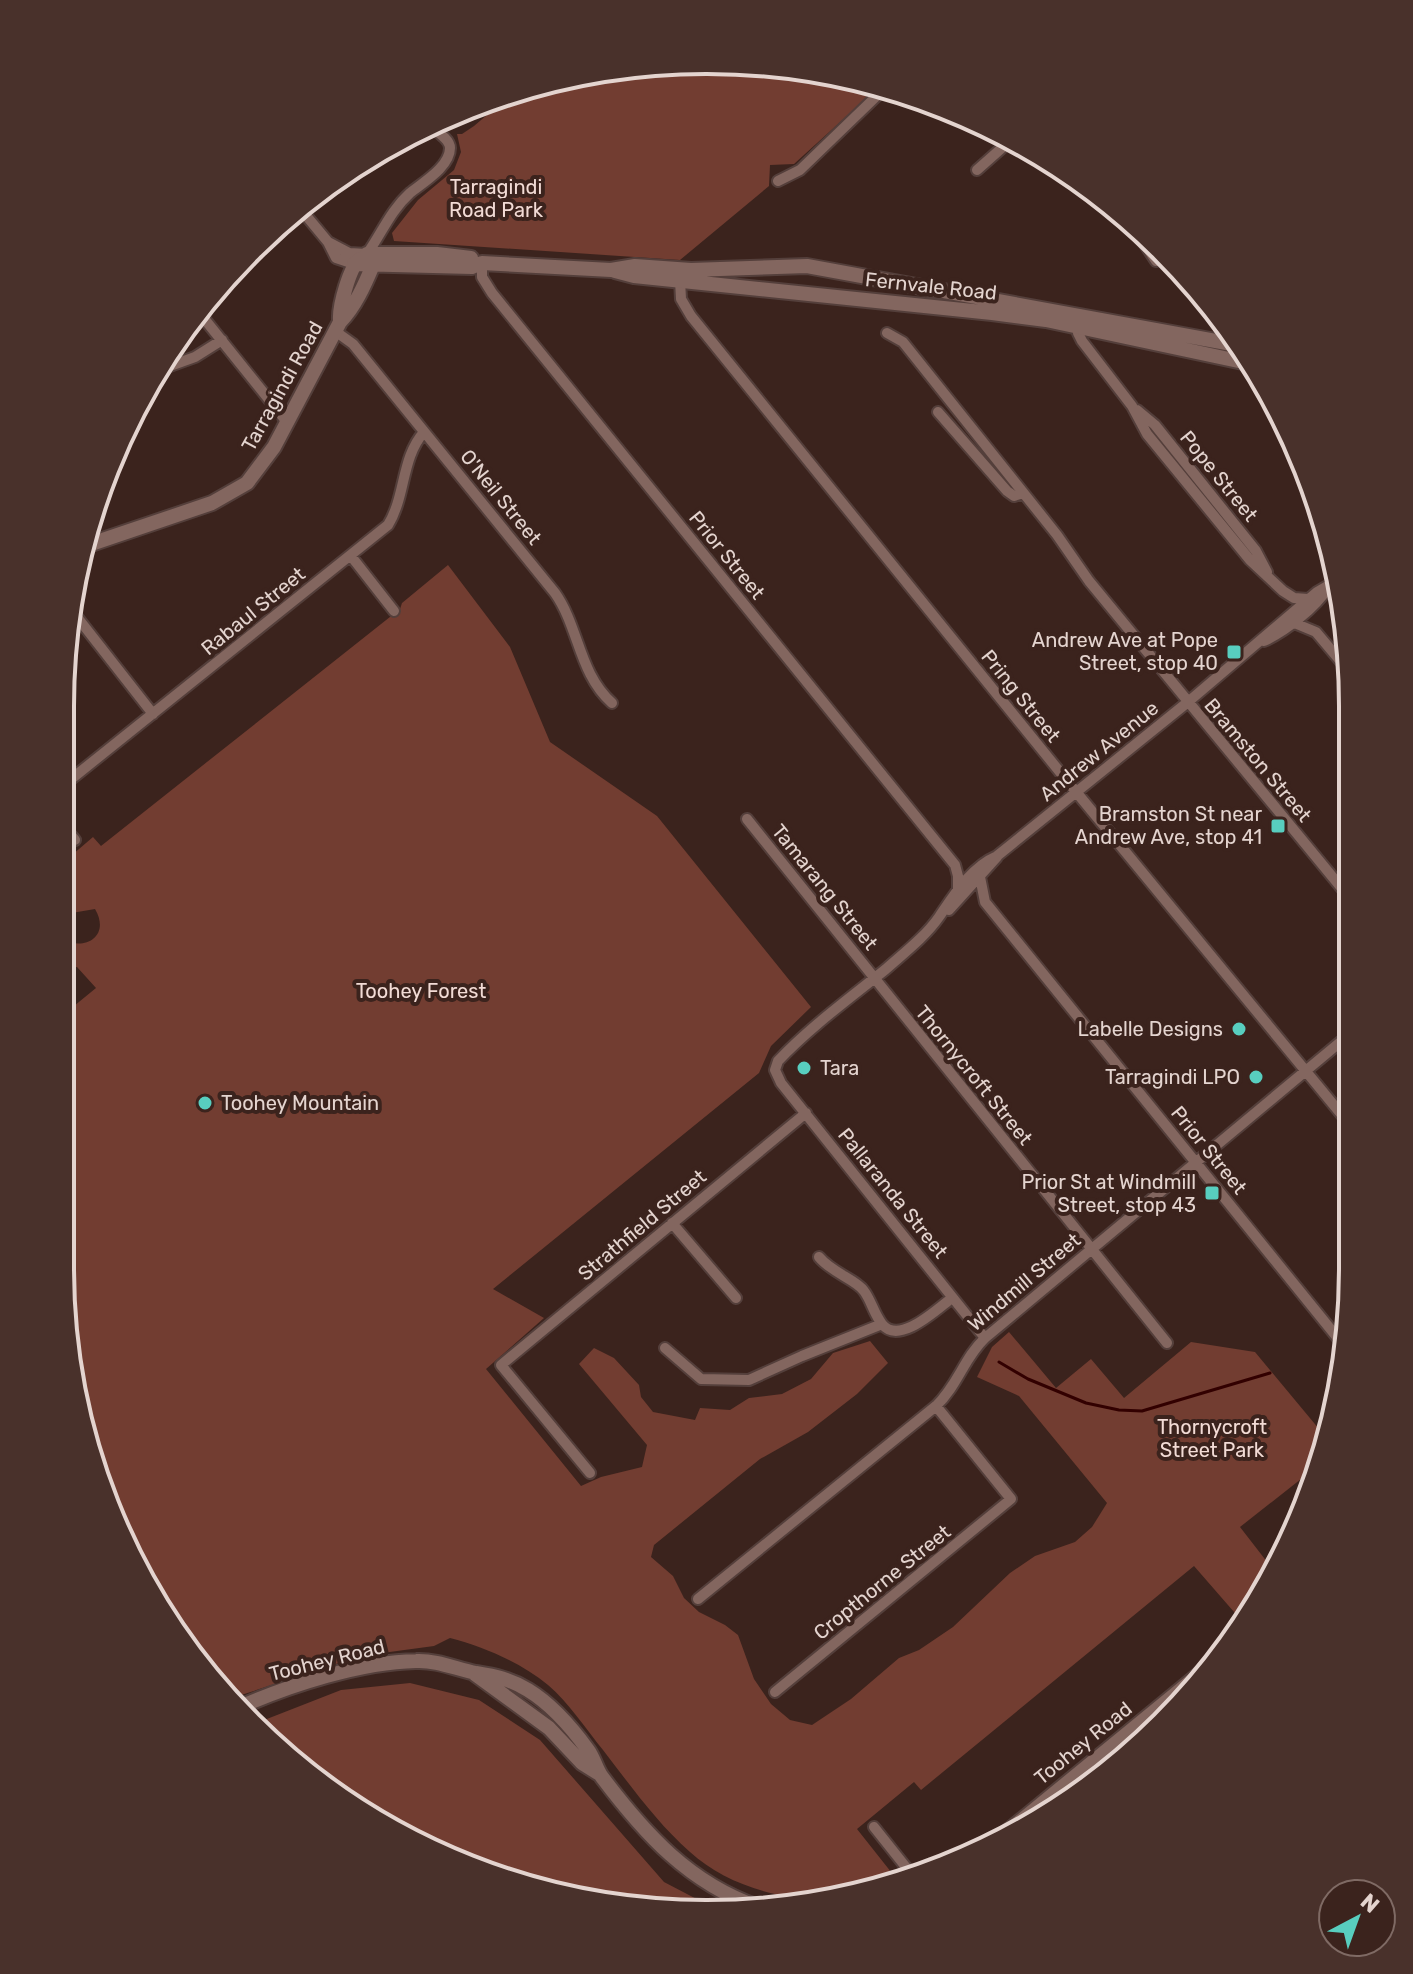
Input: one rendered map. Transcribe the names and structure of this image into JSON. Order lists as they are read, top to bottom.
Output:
{
  "streets": {
    "street": [
      "Fernvale Road",
      "Tarragindi Road",
      "Pope Street",
      "O'Neil Street",
      "Prior Street",
      "Rabaul Street",
      "Pring Street",
      "Andrew Avenue",
      "Bramston Street",
      "Tamarang Street",
      "Thornycroft Street",
      "Pallaranda Street",
      "Strathfield Street",
      "Windmill Street",
      "Cropthorne Street",
      "Toohey Road"
    ]
  },
  "crossings": [
    ["Fernvale Road", "Tarragindi Road"],
    ["Fernvale Road", "Pope Street"],
    ["Fernvale Road", "Prior Street"],
    ["Fernvale Road", "Pring Street"],
    ["Tarragindi Road", "O'Neil Street"],
    ["Pope Street", "Andrew Avenue"],
    ["O'Neil Street", "Rabaul Street"],
    ["Prior Street", "Andrew Avenue"],
    ["Prior Street", "Windmill Street"],
    ["Pring Street", "Andrew Avenue"],
    ["Pring Street", "Windmill Street"],
    ["Andrew Avenue", "Bramston Street"],
    ["Andrew Avenue", "Tamarang Street"],
    ["Andrew Avenue", "Thornycroft Street"],
    ["Andrew Avenue", "Pallaranda Street"],
    ["Tamarang Street", "Thornycroft Street"],
    ["Thornycroft Street", "Windmill Street"],
    ["Pallaranda Street", "Strathfield Street"],
    ["Pallaranda Street", "Windmill Street"],
    ["Windmill Street", "Cropthorne Street"]
  ],
  "parks": ["Tarragindi Road Park", "Toohey Forest", "Thornycroft Street Park"],
  "places": {
    "transit": ["Andrew Ave at Pope Street, stop 40", "Bramston St near Andrew Ave, stop 41", "Prior St at Windmill Street, stop 43"],
    "other": [
      "Labelle Designs",
      "Tara",
      "Tarragindi LPO",
      "Toohey Mountain"
    ]
  },
  "north": "top right"
}
